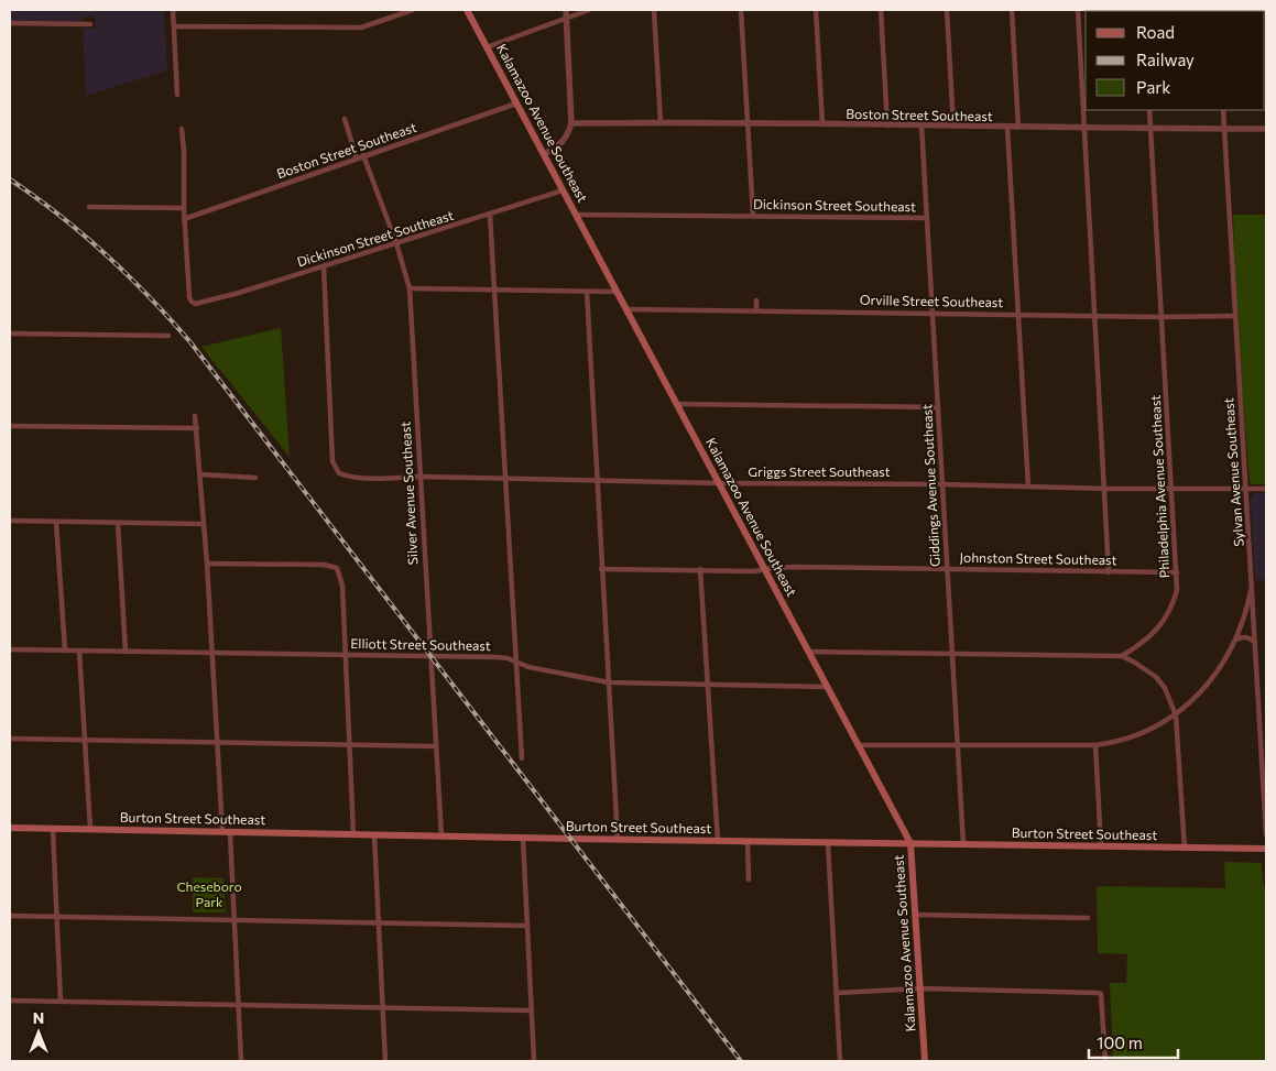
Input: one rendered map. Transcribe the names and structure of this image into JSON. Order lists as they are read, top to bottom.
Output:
{
  "streets": {
    "main road": ["Kalamazoo Avenue Southeast", "Burton Street Southeast"],
    "street": [
      "Boston Street Southeast",
      "Dickinson Street Southeast",
      "Orville Street Southeast",
      "Griggs Street Southeast",
      "Sylvan Avenue Southeast",
      "Giddings Avenue Southeast",
      "Philadelphia Avenue Southeast",
      "Silver Avenue Southeast",
      "Johnston Street Southeast",
      "Elliott Street Southeast"
    ]
  },
  "crossings": [
    ["Boston Street Southeast", "Kalamazoo Avenue Southeast"],
    ["Boston Street Southeast", "Dickinson Street Southeast"],
    ["Boston Street Southeast", "Sylvan Avenue Southeast"],
    ["Boston Street Southeast", "Giddings Avenue Southeast"],
    ["Boston Street Southeast", "Philadelphia Avenue Southeast"],
    ["Boston Street Southeast", "Silver Avenue Southeast"],
    ["Kalamazoo Avenue Southeast", "Dickinson Street Southeast"],
    ["Kalamazoo Avenue Southeast", "Orville Street Southeast"],
    ["Kalamazoo Avenue Southeast", "Griggs Street Southeast"],
    ["Kalamazoo Avenue Southeast", "Johnston Street Southeast"],
    ["Kalamazoo Avenue Southeast", "Elliott Street Southeast"],
    ["Kalamazoo Avenue Southeast", "Burton Street Southeast"],
    ["Dickinson Street Southeast", "Griggs Street Southeast"],
    ["Dickinson Street Southeast", "Giddings Avenue Southeast"],
    ["Dickinson Street Southeast", "Silver Avenue Southeast"],
    ["Orville Street Southeast", "Sylvan Avenue Southeast"],
    ["Orville Street Southeast", "Giddings Avenue Southeast"],
    ["Orville Street Southeast", "Philadelphia Avenue Southeast"],
    ["Griggs Street Southeast", "Sylvan Avenue Southeast"],
    ["Griggs Street Southeast", "Giddings Avenue Southeast"],
    ["Griggs Street Southeast", "Philadelphia Avenue Southeast"],
    ["Griggs Street Southeast", "Silver Avenue Southeast"],
    ["Giddings Avenue Southeast", "Johnston Street Southeast"],
    ["Giddings Avenue Southeast", "Burton Street Southeast"],
    ["Philadelphia Avenue Southeast", "Johnston Street Southeast"],
    ["Silver Avenue Southeast", "Elliott Street Southeast"],
    ["Silver Avenue Southeast", "Burton Street Southeast"]
  ],
  "parks": ["Cheseboro Park"],
  "legend": ["Road", "Railway", "Park"],
  "scale_bar": "100 m",
  "north": "top"
}
